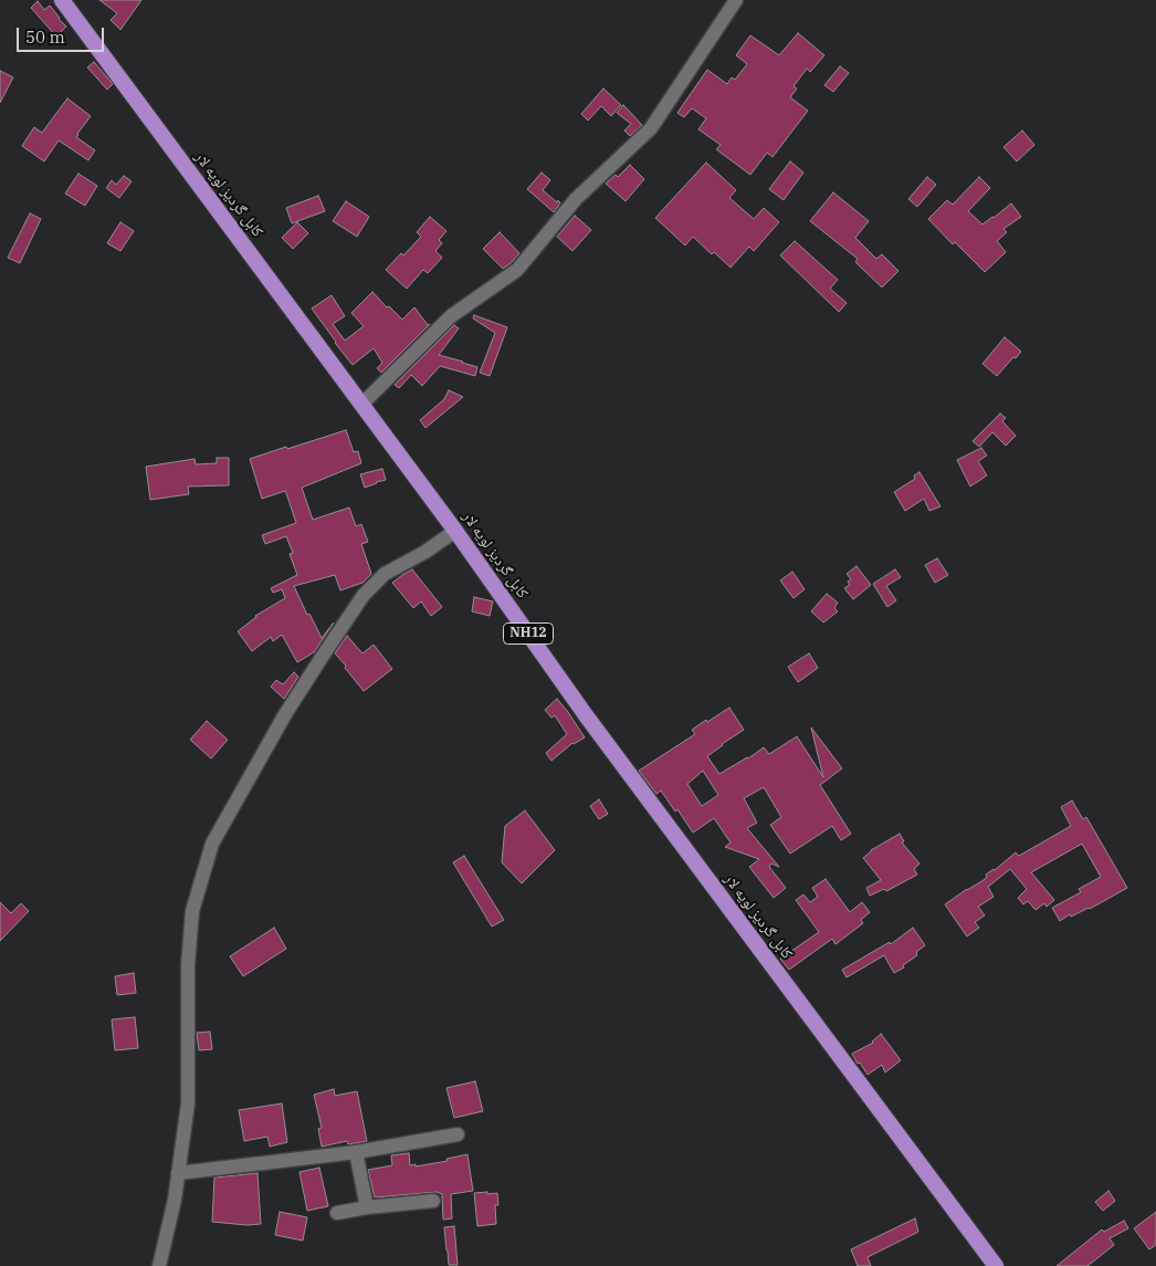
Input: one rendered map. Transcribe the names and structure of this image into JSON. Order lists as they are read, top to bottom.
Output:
{
  "streets": {
    "highway": ["کابل گردیز لویه لار", "NH12"]
  },
  "scale_bar": "50 m"
}
